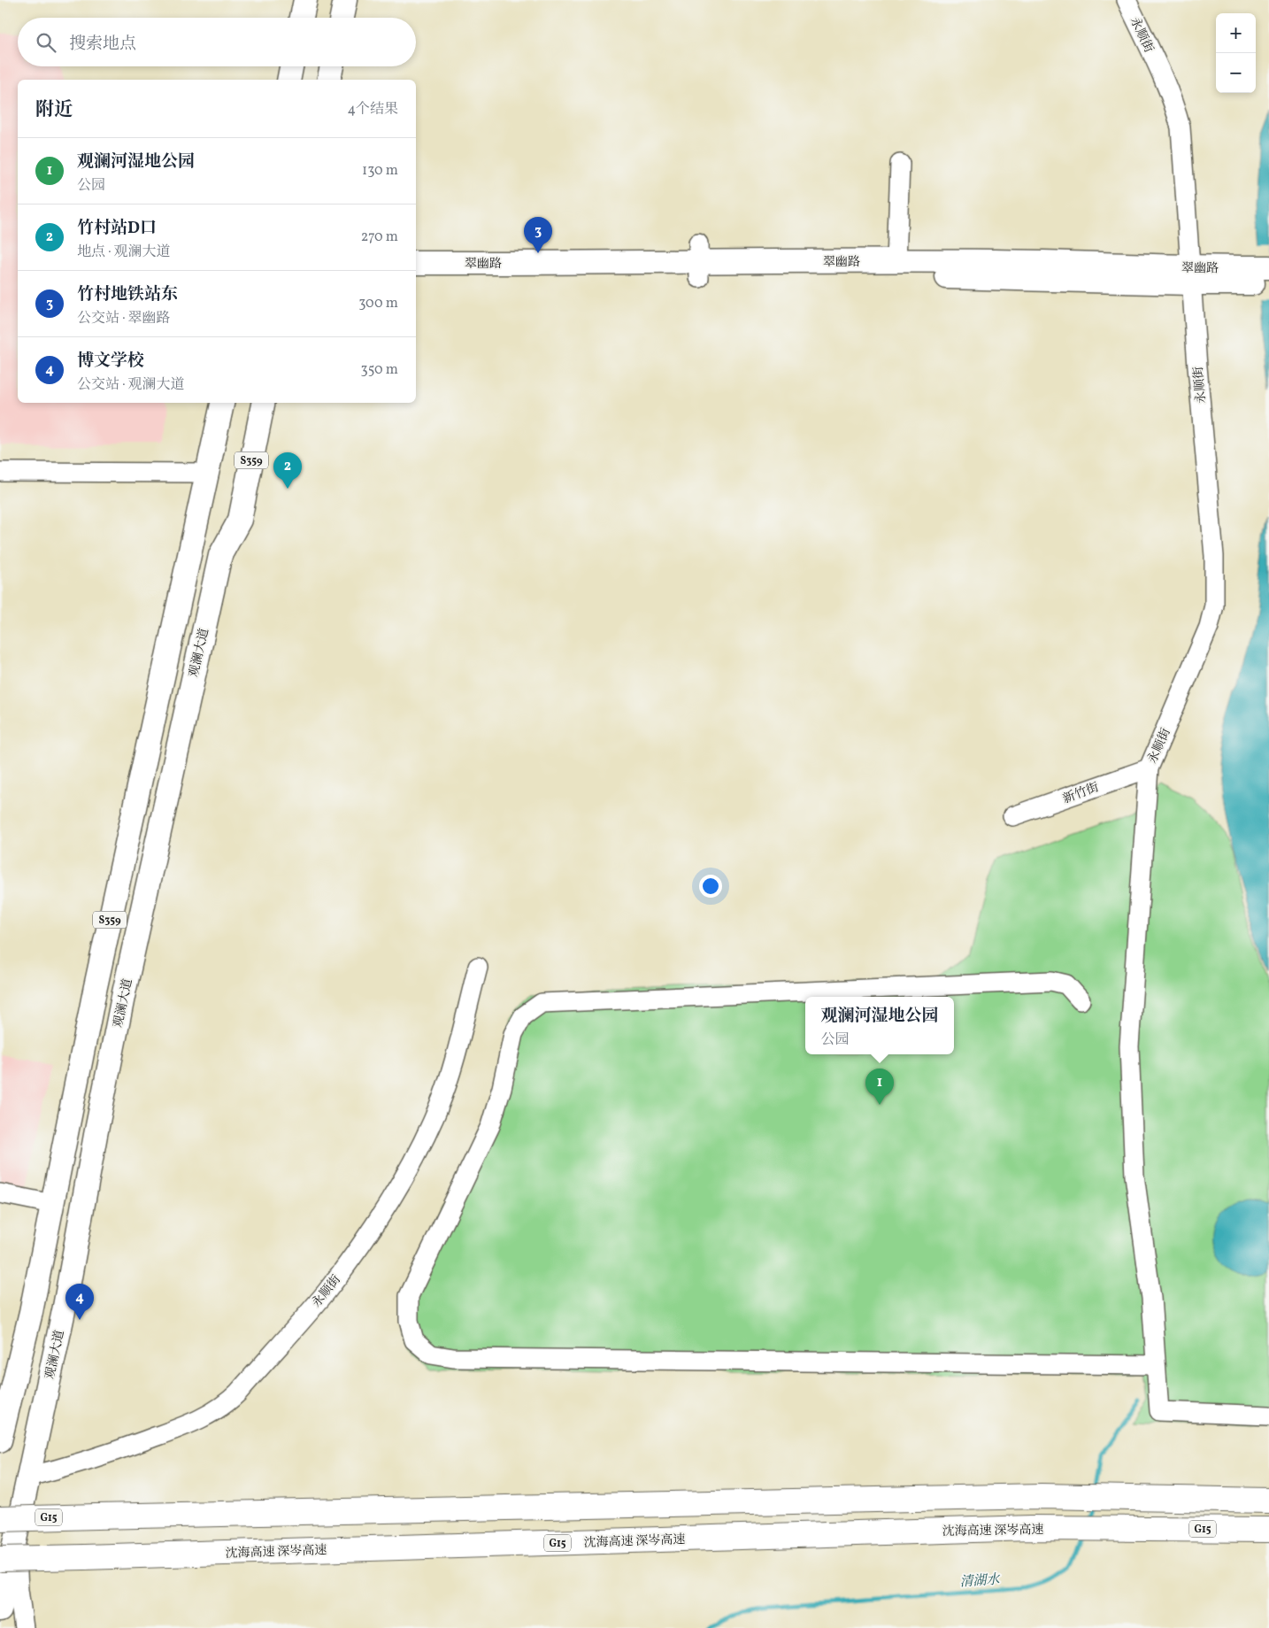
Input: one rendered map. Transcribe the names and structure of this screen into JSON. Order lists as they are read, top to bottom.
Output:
{
  "streets": {
    "highway": ["G15", "沈海高速 深岑高速"],
    "main road": ["翠幽路", "S359", "观澜大道"],
    "street": ["永顺街", "新竹街"]
  },
  "crossings": [
    ["永顺街", "翠幽路"],
    ["永顺街", "观澜大道"],
    ["永顺街", "新竹街"],
    ["观澜大道", "G15"]
  ],
  "water": ["清湖水"],
  "page": {
    "map_buttons": ["+", "−"],
    "search": "搜索地点",
    "heading": ["附近", "4个结果"],
    "list": [
      {
        "mark": "1",
        "name": "观澜河湿地公园",
        "note": "公园",
        "value": "130 m"
      },
      {
        "mark": "2",
        "name": "竹村站D口",
        "note": "地点 · 观澜大道",
        "value": "270 m"
      },
      {
        "mark": "3",
        "name": "竹村地铁站东",
        "note": "公交站 · 翠幽路",
        "value": "300 m"
      },
      {
        "mark": "4",
        "name": "博文学校",
        "note": "公交站 · 观澜大道",
        "value": "350 m"
      }
    ],
    "pins": [
      "3",
      "2",
      "1",
      "4"
    ],
    "popup": ["观澜河湿地公园", "公园"]
  }
}
